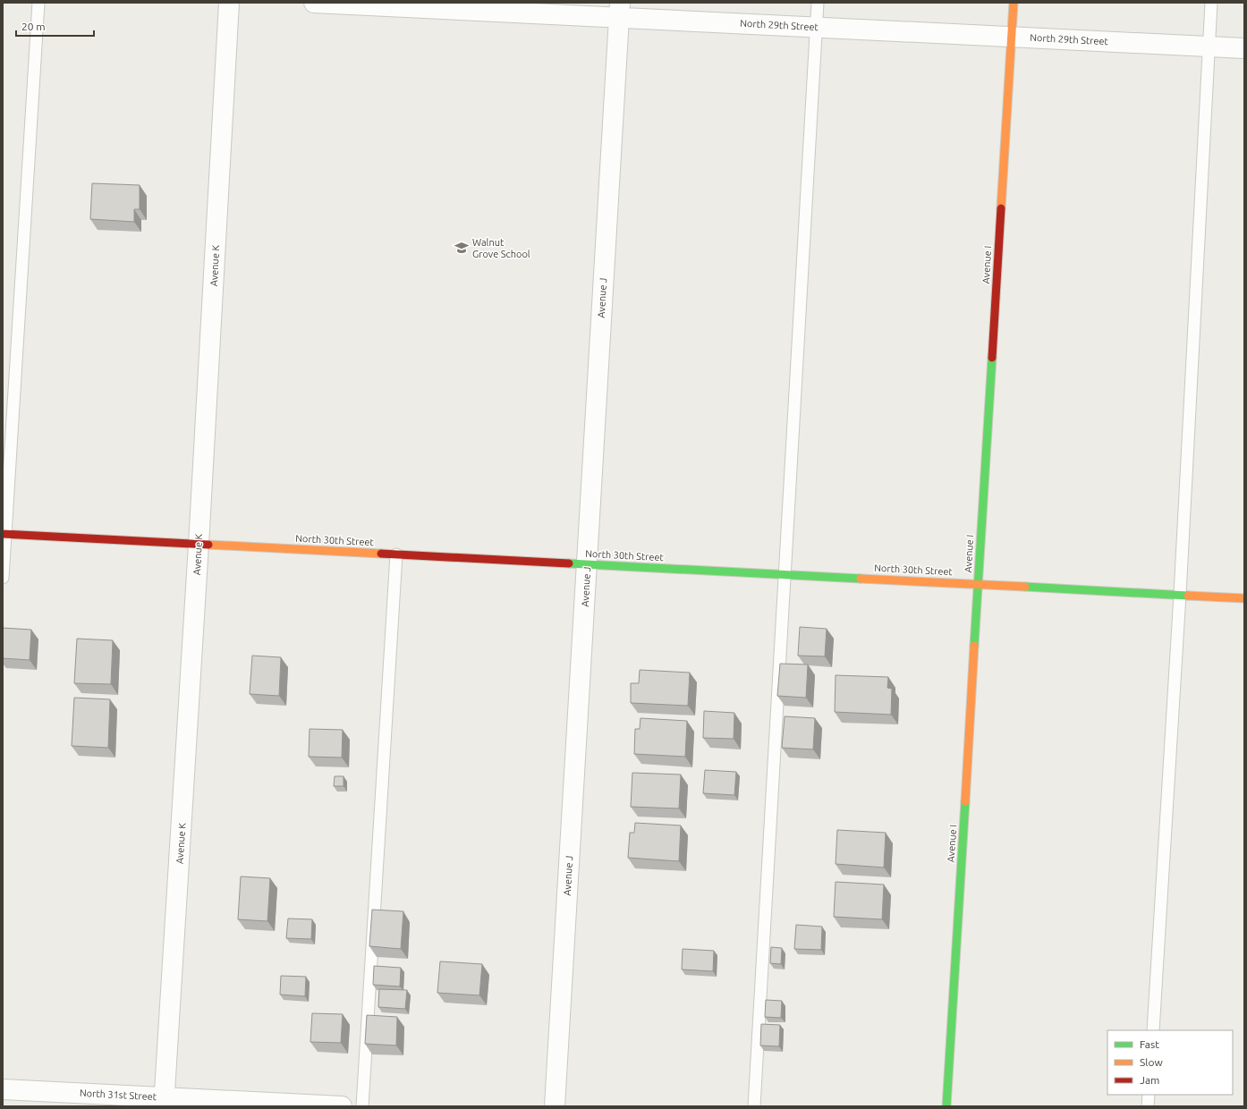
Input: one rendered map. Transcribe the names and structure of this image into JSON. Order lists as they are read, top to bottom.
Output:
{
  "streets": {
    "street": [
      "North 29th Street",
      "Avenue I",
      "Avenue K",
      "Avenue J",
      "North 30th Street",
      "North 31st Street"
    ]
  },
  "crossings": [
    ["North 29th Street", "Avenue I"],
    ["North 29th Street", "Avenue J"],
    ["Avenue I", "North 30th Street"],
    ["Avenue K", "North 30th Street"],
    ["Avenue K", "North 31st Street"],
    ["Avenue J", "North 30th Street"]
  ],
  "places": {
    "school or university": ["Walnut Grove School"]
  },
  "legend": ["Fast", "Slow", "Jam"],
  "scale_bar": "20 m"
}
